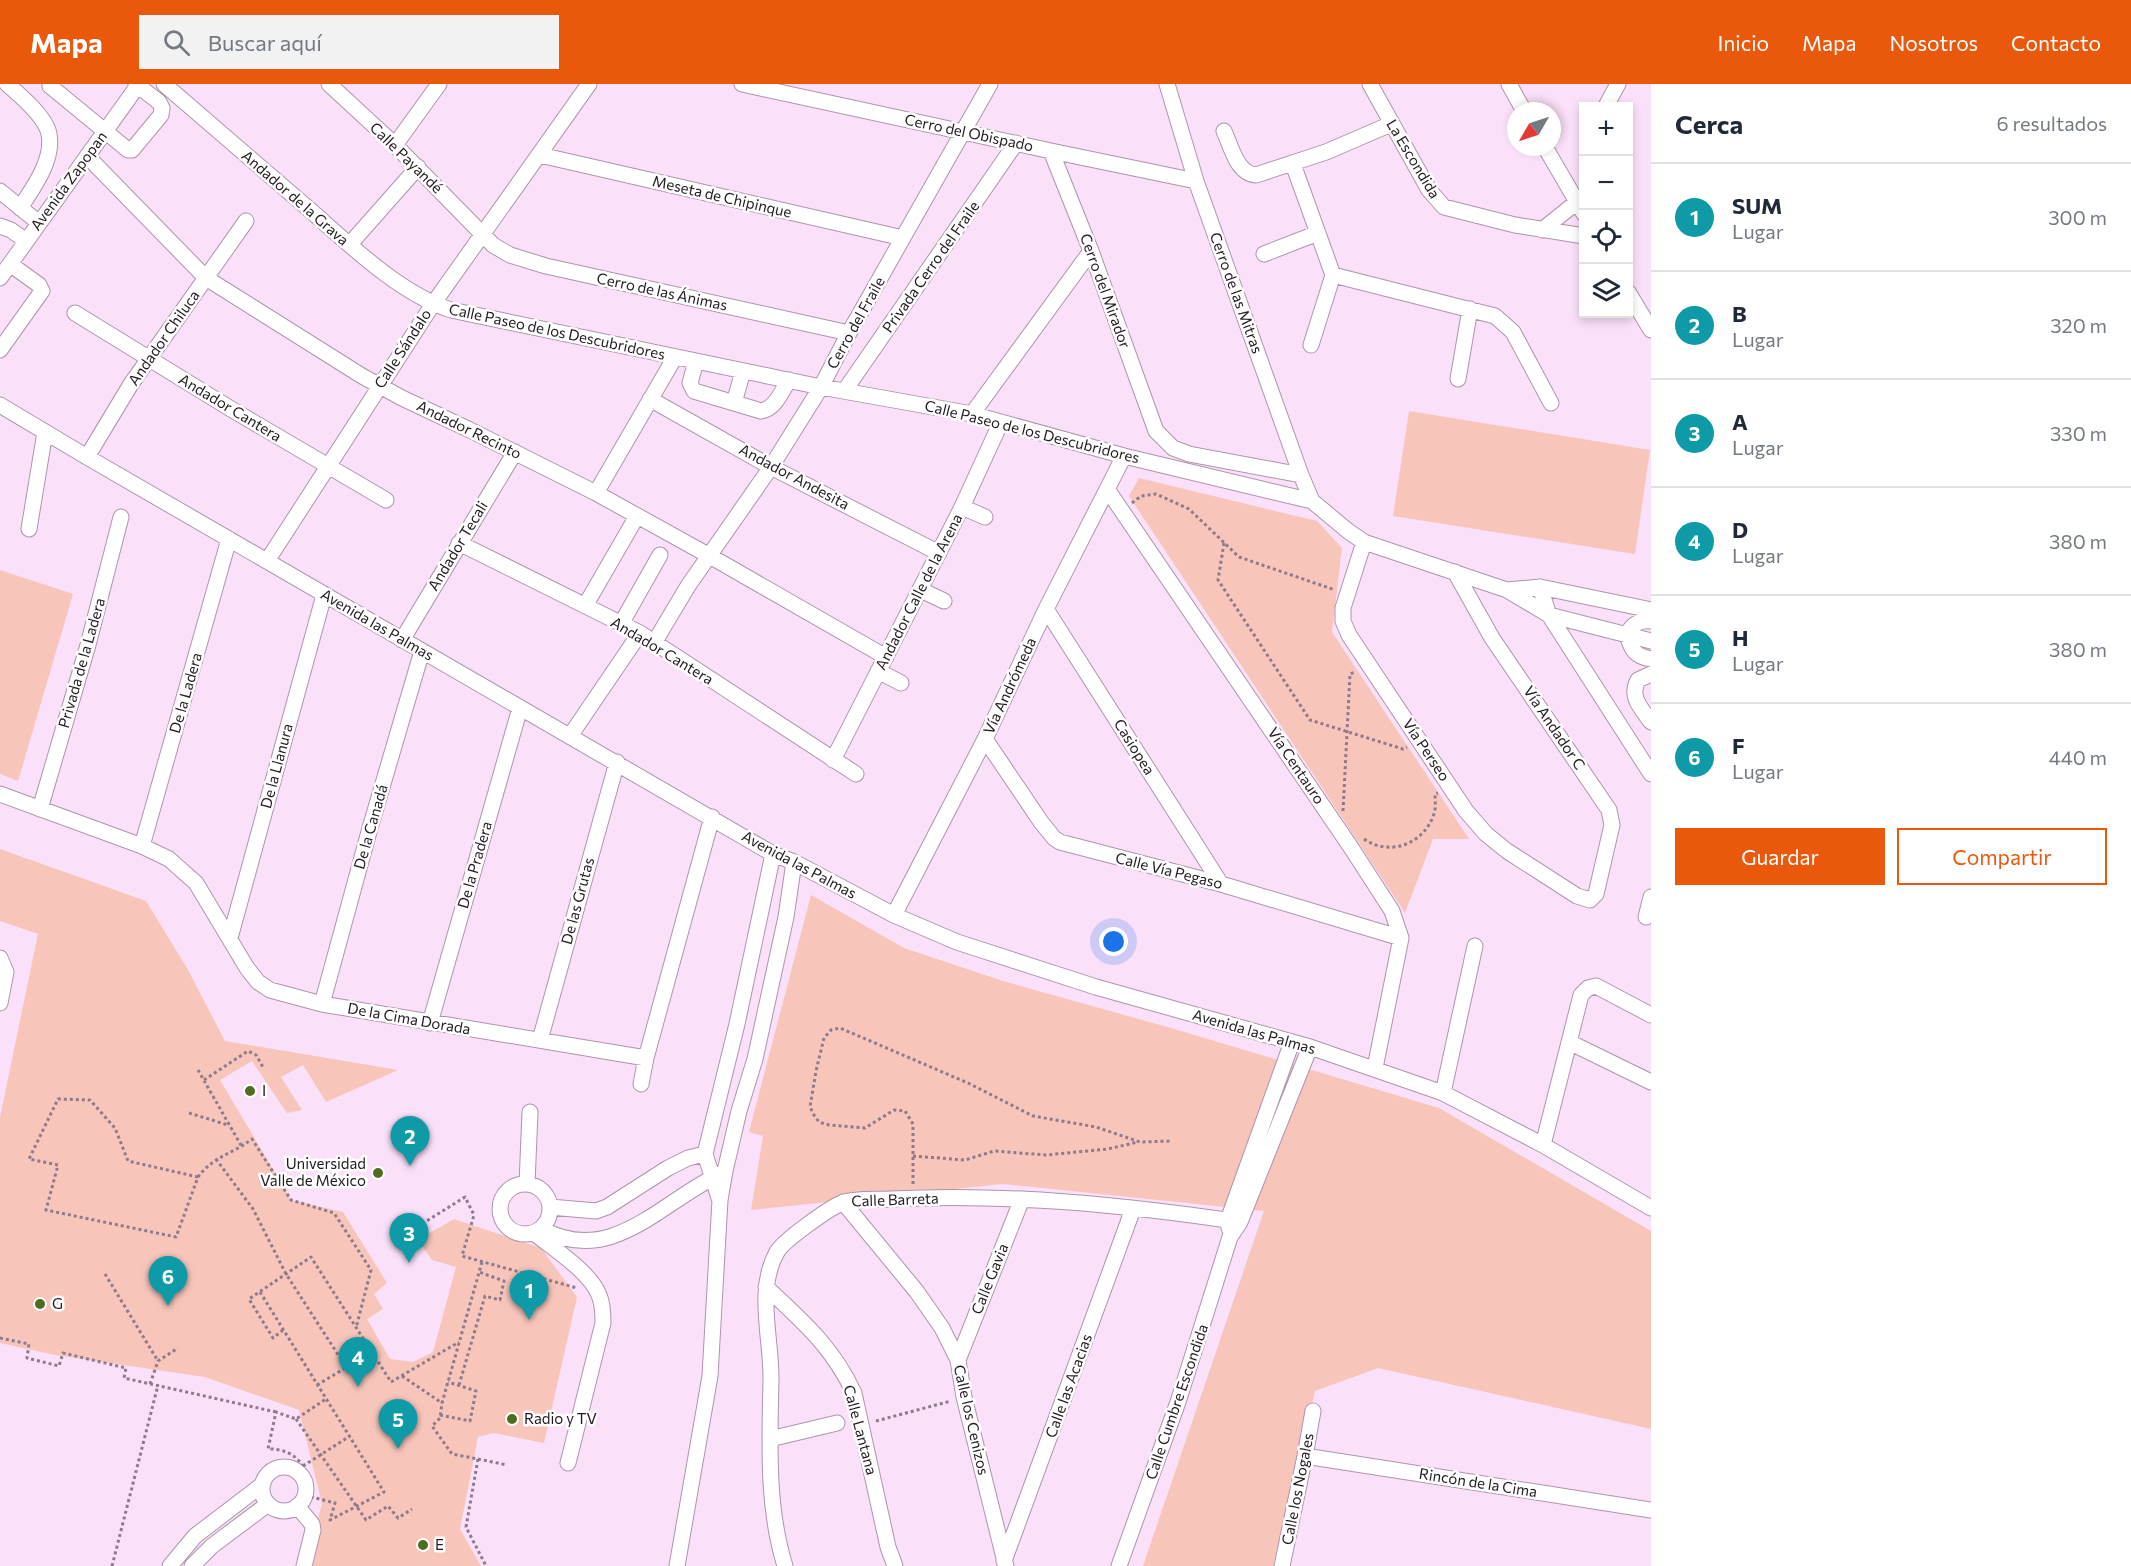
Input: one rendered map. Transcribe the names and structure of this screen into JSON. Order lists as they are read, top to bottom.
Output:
{
  "streets": {
    "street": [
      "Cerro del Obispado",
      "Calle Payandé",
      "La Escondida",
      "Avenida Zapopan",
      "Meseta de Chipinque",
      "Andador de la Grava",
      "Privada Cerro del Fraile",
      "Cerro del Mirador",
      "Cerro de las Ánimas",
      "Cerro de las Mitras",
      "Cerro del Fraile",
      "Calle Paseo de los Descubridores",
      "Andador Chiluca",
      "Calle Sándalo",
      "Andador Cantera",
      "Andador Recinto",
      "Andador Andesita",
      "Andador Tecali",
      "Andador Calle de la Arena",
      "Avenida las Palmas",
      "Privada de la Ladera",
      "Vía Andrómeda",
      "De la Ladera",
      "Vía Andador C",
      "Casiopea",
      "Vía Perseo",
      "De la Llanura",
      "Vía Centauro",
      "De la Canadá",
      "De la Pradera",
      "Calle Vía Pegaso",
      "De las Grutas",
      "De la Cima Dorada",
      "Calle Barreta",
      "Calle Gavia",
      "Calle las Acacias",
      "Calle Cumbre Escondida",
      "Calle los Cenizos",
      "Calle Lantana",
      "Rincón de la Cima",
      "Calle los Nogales"
    ]
  },
  "crossings": [
    ["Cerro del Obispado", "Privada Cerro del Fraile"],
    ["Cerro del Obispado", "Cerro del Mirador"],
    ["Cerro del Obispado", "Cerro de las Mitras"],
    ["Cerro del Obispado", "Cerro del Fraile"],
    ["Calle Payandé", "Cerro de las Ánimas"],
    ["Calle Payandé", "Calle Sándalo"],
    ["Avenida Zapopan", "Andador Recinto"],
    ["Meseta de Chipinque", "Cerro del Fraile"],
    ["Meseta de Chipinque", "Calle Sándalo"],
    ["Andador de la Grava", "Calle Paseo de los Descubridores"],
    ["Andador de la Grava", "Calle Sándalo"],
    ["Privada Cerro del Fraile", "Calle Paseo de los Descubridores"],
    ["Cerro del Mirador", "Cerro de las Mitras"],
    ["Cerro de las Ánimas", "Cerro del Fraile"],
    ["Cerro de las Ánimas", "Calle Sándalo"],
    ["Cerro de las Mitras", "Calle Paseo de los Descubridores"],
    ["Cerro del Fraile", "Calle Paseo de los Descubridores"],
    ["Cerro del Fraile", "Andador Cantera"],
    ["Cerro del Fraile", "Andador Recinto"],
    ["Cerro del Fraile", "Andador Andesita"],
    ["Calle Paseo de los Descubridores", "Calle Sándalo"],
    ["Calle Paseo de los Descubridores", "Andador Calle de la Arena"],
    ["Calle Paseo de los Descubridores", "Vía Andrómeda"],
    ["Calle Paseo de los Descubridores", "Vía Andador C"],
    ["Calle Paseo de los Descubridores", "Vía Perseo"],
    ["Andador Chiluca", "Andador Cantera"],
    ["Andador Chiluca", "Andador Recinto"],
    ["Andador Chiluca", "Avenida las Palmas"],
    ["Calle Sándalo", "Andador Cantera"],
    ["Calle Sándalo", "Andador Recinto"],
    ["Calle Sándalo", "Avenida las Palmas"],
    ["Andador Cantera", "Andador Tecali"],
    ["Andador Cantera", "Andador Calle de la Arena"],
    ["Andador Recinto", "Andador Tecali"],
    ["Andador Recinto", "Andador Calle de la Arena"],
    ["Andador Andesita", "Andador Calle de la Arena"],
    ["Andador Tecali", "Avenida las Palmas"],
    ["Avenida las Palmas", "Vía Andrómeda"],
    ["Avenida las Palmas", "De la Ladera"],
    ["Avenida las Palmas", "De la Llanura"],
    ["Avenida las Palmas", "De la Canadá"],
    ["Avenida las Palmas", "De la Pradera"],
    ["Avenida las Palmas", "De las Grutas"],
    ["Avenida las Palmas", "Calle Cumbre Escondida"],
    ["Privada de la Ladera", "De la Cima Dorada"],
    ["Vía Andrómeda", "Casiopea"],
    ["Vía Andrómeda", "Vía Centauro"],
    ["Vía Andrómeda", "Calle Vía Pegaso"],
    ["De la Ladera", "De la Cima Dorada"],
    ["Vía Andador C", "Vía Perseo"],
    ["Casiopea", "Calle Vía Pegaso"],
    ["De la Llanura", "De la Cima Dorada"],
    ["Vía Centauro", "Calle Vía Pegaso"],
    ["De la Canadá", "De la Cima Dorada"],
    ["De la Pradera", "De la Cima Dorada"],
    ["De las Grutas", "De la Cima Dorada"],
    ["Calle Barreta", "Calle Gavia"],
    ["Calle Barreta", "Calle las Acacias"],
    ["Calle Barreta", "Calle Cumbre Escondida"],
    ["Calle Barreta", "Calle los Cenizos"],
    ["Calle Barreta", "Calle Lantana"],
    ["Calle Gavia", "Calle los Cenizos"],
    ["Calle las Acacias", "Calle los Cenizos"],
    ["Rincón de la Cima", "Calle los Nogales"]
  ],
  "places": [
    "I",
    "Universidad Valle de México",
    "G",
    "Radio y TV",
    "E"
  ],
  "north": "bottom left",
  "page": {
    "header": "Mapa",
    "search": "Buscar aquí",
    "nav": [
      "Inicio",
      "Mapa",
      "Nosotros",
      "Contacto"
    ],
    "heading": ["Cerca", "6 resultados"],
    "map_buttons": ["+", "−"],
    "list": [
      {
        "mark": "1",
        "name": "SUM",
        "note": "Lugar",
        "value": "300 m"
      },
      {
        "mark": "2",
        "name": "B",
        "note": "Lugar",
        "value": "320 m"
      },
      {
        "mark": "3",
        "name": "A",
        "note": "Lugar",
        "value": "330 m"
      },
      {
        "mark": "4",
        "name": "D",
        "note": "Lugar",
        "value": "380 m"
      },
      {
        "mark": "5",
        "name": "H",
        "note": "Lugar",
        "value": "380 m"
      },
      {
        "mark": "6",
        "name": "F",
        "note": "Lugar",
        "value": "440 m"
      }
    ],
    "buttons": ["Guardar", "Compartir"],
    "pins": [
      "2",
      "3",
      "6",
      "1",
      "4",
      "5"
    ]
  }
}
